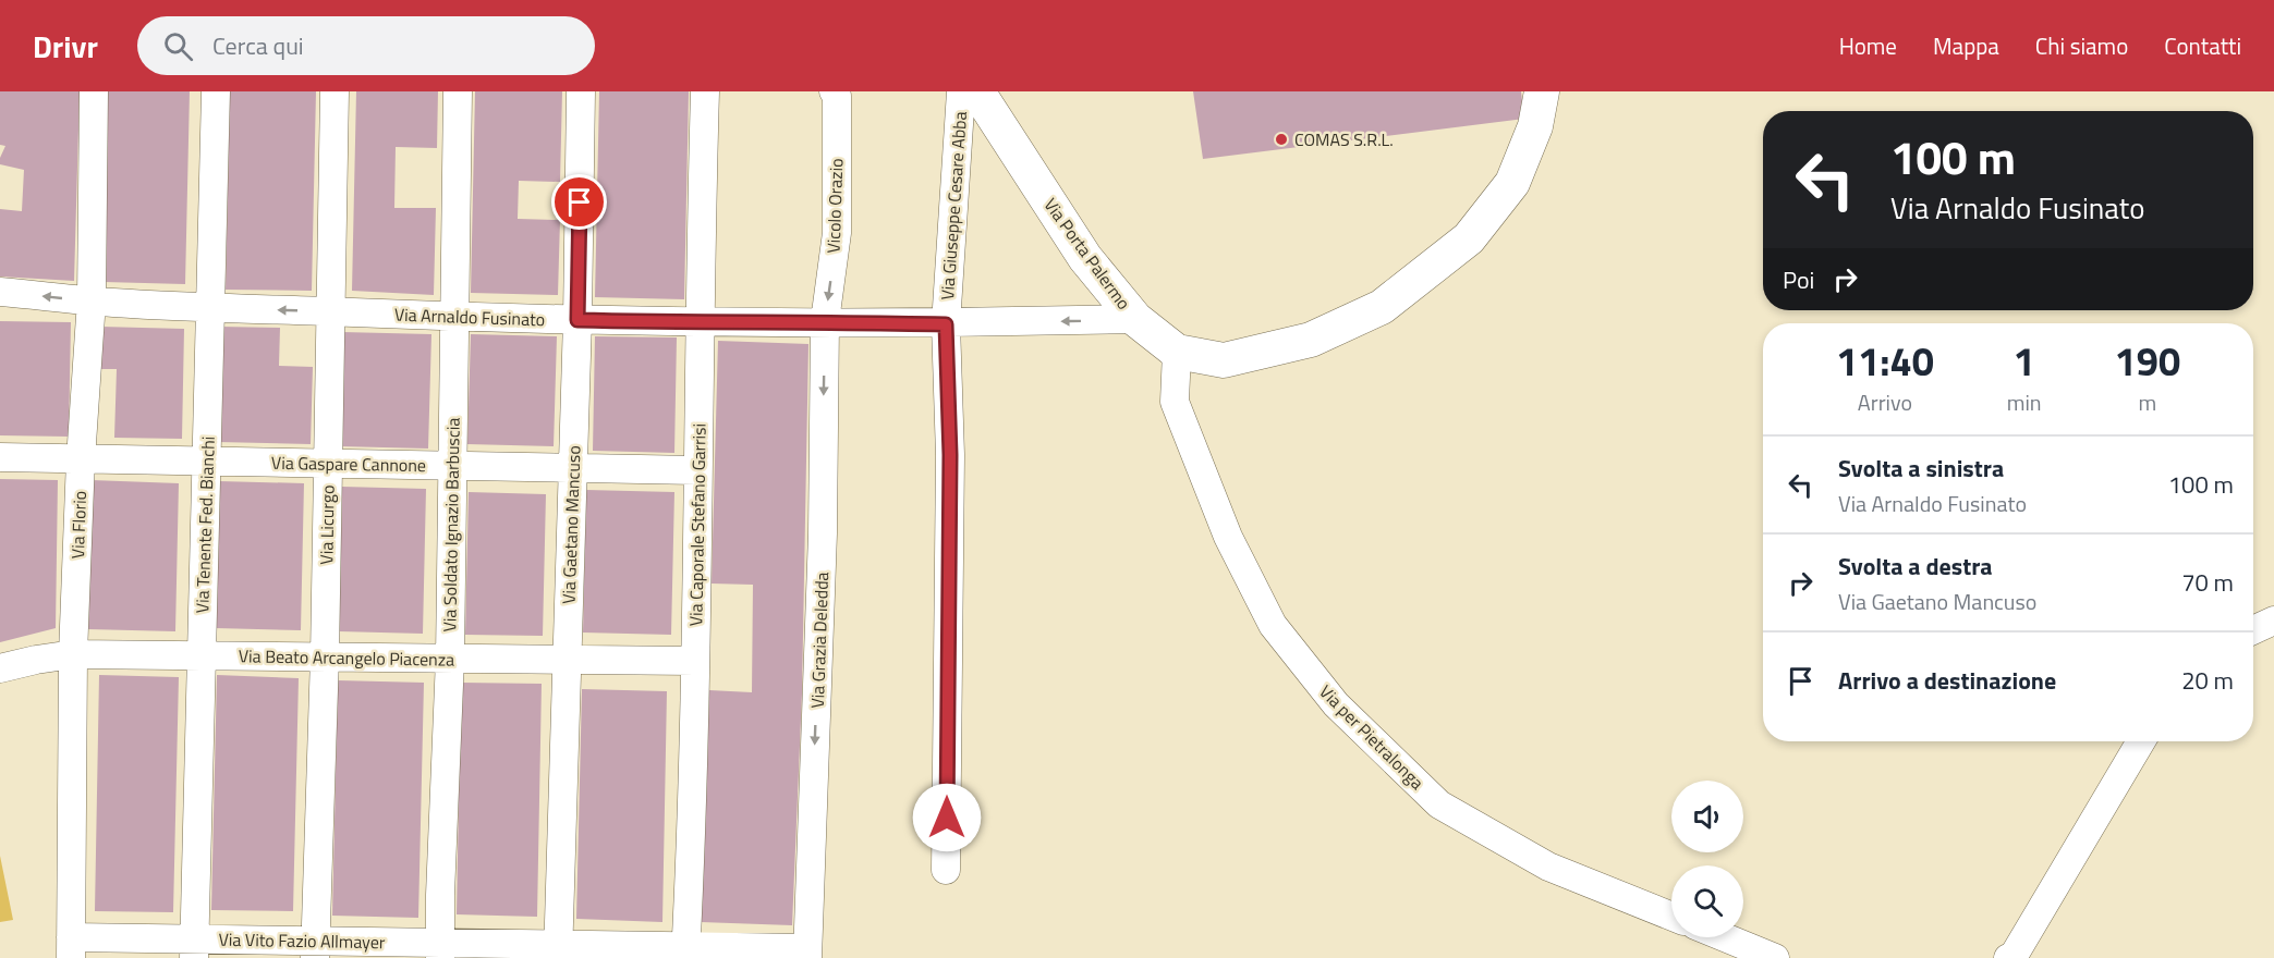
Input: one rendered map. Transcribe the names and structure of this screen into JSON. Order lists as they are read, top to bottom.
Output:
{
  "streets": {
    "street": [
      "Vicolo Orazio",
      "Via Giuseppe Cesare Abba",
      "Via Porta Palermo",
      "Via Arnaldo Fusinato",
      "Via Gaspare Cannone",
      "Via Florio",
      "Via Tenente Fed. Bianchi",
      "Via Licurgo",
      "Via Soldato Ignazio Barbuscia",
      "Via Gaetano Mancuso",
      "Via Caporale Stefano Garrisi",
      "Via Grazia Deledda",
      "Via Beato Arcangelo Piacenza",
      "Via per Pietralonga",
      "Via Vito Fazio Allmayer"
    ]
  },
  "crossings": [
    ["Vicolo Orazio", "Via Arnaldo Fusinato"],
    ["Vicolo Orazio", "Via Grazia Deledda"],
    ["Via Giuseppe Cesare Abba", "Via Arnaldo Fusinato"],
    ["Via Porta Palermo", "Via Arnaldo Fusinato"],
    ["Via Porta Palermo", "Via per Pietralonga"],
    ["Via Arnaldo Fusinato", "Via Florio"],
    ["Via Arnaldo Fusinato", "Via Tenente Fed. Bianchi"],
    ["Via Arnaldo Fusinato", "Via Licurgo"],
    ["Via Arnaldo Fusinato", "Via Soldato Ignazio Barbuscia"],
    ["Via Arnaldo Fusinato", "Via Gaetano Mancuso"],
    ["Via Arnaldo Fusinato", "Via Caporale Stefano Garrisi"],
    ["Via Arnaldo Fusinato", "Via Grazia Deledda"],
    ["Via Gaspare Cannone", "Via Florio"],
    ["Via Gaspare Cannone", "Via Tenente Fed. Bianchi"],
    ["Via Gaspare Cannone", "Via Licurgo"],
    ["Via Gaspare Cannone", "Via Soldato Ignazio Barbuscia"],
    ["Via Gaspare Cannone", "Via Gaetano Mancuso"],
    ["Via Gaspare Cannone", "Via Caporale Stefano Garrisi"],
    ["Via Florio", "Via Beato Arcangelo Piacenza"],
    ["Via Florio", "Via Vito Fazio Allmayer"],
    ["Via Tenente Fed. Bianchi", "Via Beato Arcangelo Piacenza"],
    ["Via Tenente Fed. Bianchi", "Via Vito Fazio Allmayer"],
    ["Via Licurgo", "Via Beato Arcangelo Piacenza"],
    ["Via Licurgo", "Via Vito Fazio Allmayer"],
    ["Via Soldato Ignazio Barbuscia", "Via Beato Arcangelo Piacenza"],
    ["Via Soldato Ignazio Barbuscia", "Via Vito Fazio Allmayer"],
    ["Via Gaetano Mancuso", "Via Beato Arcangelo Piacenza"],
    ["Via Gaetano Mancuso", "Via Vito Fazio Allmayer"],
    ["Via Caporale Stefano Garrisi", "Via Beato Arcangelo Piacenza"],
    ["Via Caporale Stefano Garrisi", "Via Vito Fazio Allmayer"],
    ["Via Grazia Deledda", "Via Vito Fazio Allmayer"]
  ],
  "one_way": ["Vicolo Orazio", "Via Arnaldo Fusinato", "Via Grazia Deledda"],
  "places": ["COMAS S.R.L."],
  "page": {
    "header": "Drivr",
    "search": "Cerca qui",
    "nav": [
      "Home",
      "Mappa",
      "Chi siamo",
      "Contatti"
    ],
    "turn": ["100 m", "Via Arnaldo Fusinato"],
    "then": "Poi",
    "eta": [
      "11:40",
      "Arrivo",
      "1",
      "min",
      "190",
      "m"
    ],
    "list": [
      {
        "name": "Svolta a sinistra",
        "note": "Via Arnaldo Fusinato",
        "value": "100 m"
      },
      {
        "name": "Svolta a destra",
        "note": "Via Gaetano Mancuso",
        "value": "70 m"
      },
      {
        "name": "Arrivo a destinazione",
        "value": "20 m"
      }
    ]
  }
}
